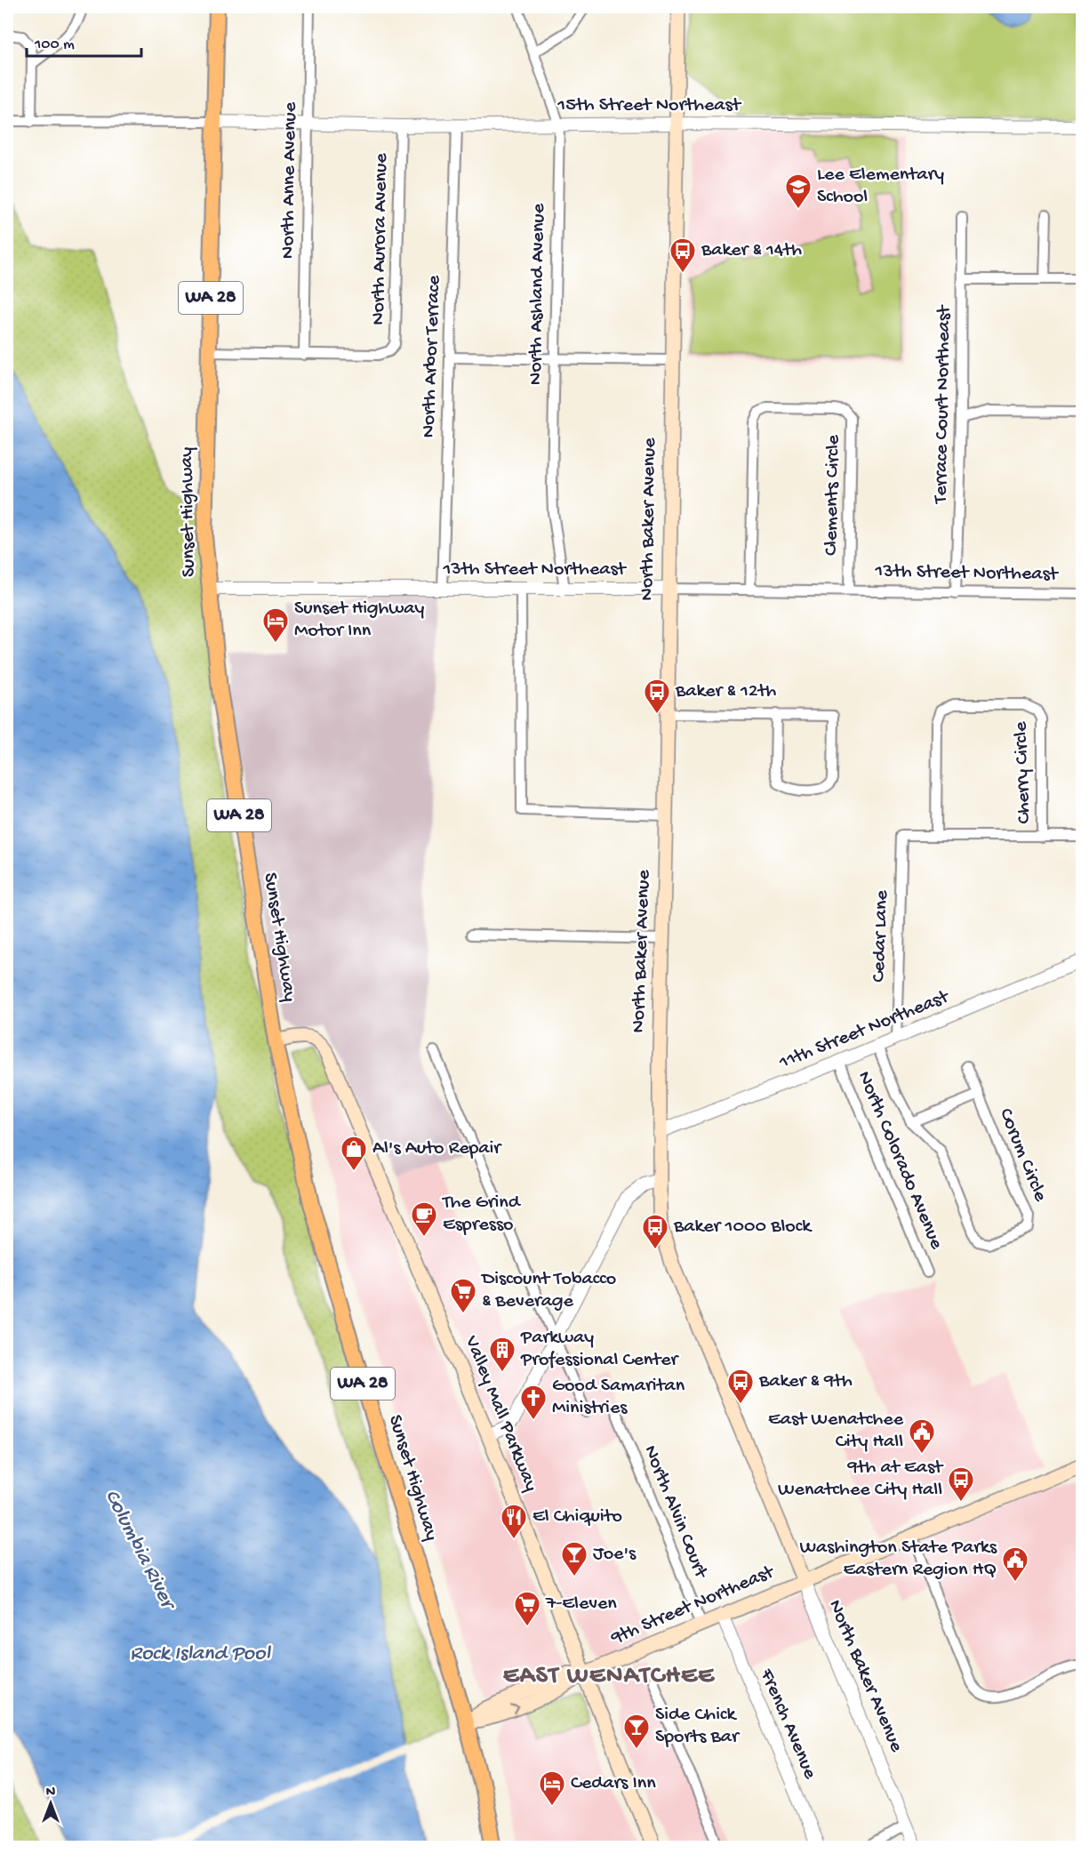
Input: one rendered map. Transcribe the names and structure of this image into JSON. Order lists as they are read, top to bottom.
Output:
{
  "streets": {
    "highway": ["WA 28", "Sunset Highway"],
    "main road": ["North Baker Avenue", "Valley Mall Parkway", "9th Street Northeast"],
    "street": [
      "15th Street Northeast",
      "North Anne Avenue",
      "North Aurora Avenue",
      "North Ashland Avenue",
      "North Arbor Terrace",
      "Terrace Court Northeast",
      "Clements Circle",
      "13th Street Northeast",
      "Cherry Circle",
      "Cedar Lane",
      "11th Street Northeast",
      "Corum Circle",
      "North Colorado Avenue",
      "North Alvin Court",
      "French Avenue"
    ]
  },
  "crossings": [
    ["15th Street Northeast", "North Anne Avenue"],
    ["15th Street Northeast", "North Aurora Avenue"],
    ["15th Street Northeast", "North Ashland Avenue"],
    ["15th Street Northeast", "North Arbor Terrace"],
    ["15th Street Northeast", "Sunset Highway"],
    ["15th Street Northeast", "North Baker Avenue"],
    ["North Anne Avenue", "North Aurora Avenue"],
    ["North Ashland Avenue", "13th Street Northeast"],
    ["North Arbor Terrace", "13th Street Northeast"],
    ["Terrace Court Northeast", "13th Street Northeast"],
    ["Clements Circle", "13th Street Northeast"],
    ["Sunset Highway", "13th Street Northeast"],
    ["Sunset Highway", "Valley Mall Parkway"],
    ["Sunset Highway", "9th Street Northeast"],
    ["North Baker Avenue", "13th Street Northeast"],
    ["North Baker Avenue", "11th Street Northeast"],
    ["North Baker Avenue", "9th Street Northeast"],
    ["Cherry Circle", "Cedar Lane"],
    ["Cedar Lane", "11th Street Northeast"],
    ["11th Street Northeast", "Corum Circle"],
    ["11th Street Northeast", "North Colorado Avenue"],
    ["Valley Mall Parkway", "9th Street Northeast"],
    ["North Alvin Court", "9th Street Northeast"],
    ["9th Street Northeast", "French Avenue"]
  ],
  "districts": ["EAST WENATCHEE"],
  "water": ["Columbia River", "Rock Island Pool"],
  "places": {
    "school or university": ["Lee Elementary School"],
    "bus stop": [
      "Baker & 14th",
      "Baker & 12th",
      "Baker 1000 Block",
      "Baker & 9th",
      "9th at East Wenatchee City Hall"
    ],
    "hotel": ["Sunset Highway Motor Inn", "Cedars Inn"],
    "shop": ["Al's Auto Repair"],
    "cafe": ["The Grind Espresso"],
    "supermarket": ["Discount Tobacco & Beverage", "7-Eleven"],
    "building": ["Parkway Professional Center"],
    "church": ["Good Samaritan Ministries"],
    "public building": ["East Wenatchee City Hall", "Washington State Parks Eastern Region HQ"],
    "restaurant": ["El Chiquito"],
    "bar": ["Joe's", "Side Chick Sports Bar"]
  },
  "scale_bar": "100 m",
  "north": "top"
}
